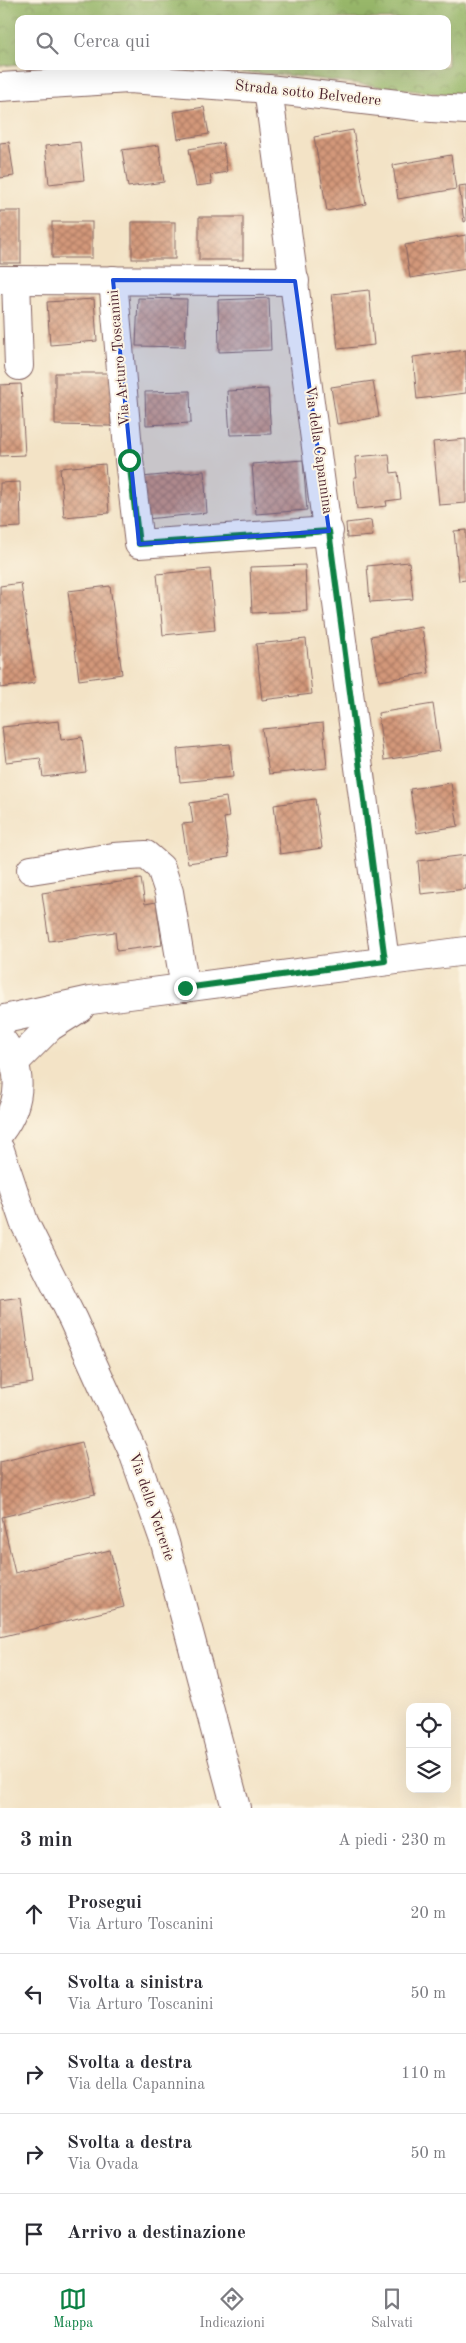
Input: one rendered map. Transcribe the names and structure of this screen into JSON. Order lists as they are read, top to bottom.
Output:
{
  "streets": {
    "street": [
      "Strada sotto Belvedere",
      "Via Arturo Toscanini",
      "Via della Capannina",
      "Via delle Vetrerie"
    ]
  },
  "crossings": [
    ["Strada sotto Belvedere", "Via della Capannina"],
    ["Via Arturo Toscanini", "Via della Capannina"]
  ],
  "page": {
    "search": "Cerca qui",
    "heading": ["3 min", "A piedi · 230 m"],
    "list": [
      ["Prosegui", "Via Arturo Toscanini", "20 m"],
      ["Svolta a sinistra", "Via Arturo Toscanini", "50 m"],
      ["Svolta a destra", "Via della Capannina", "110 m"],
      ["Svolta a destra", "Via Ovada", "50 m"],
      "Arrivo a destinazione"
    ],
    "nav": ["Mappa", "Indicazioni", "Salvati"]
  }
}
